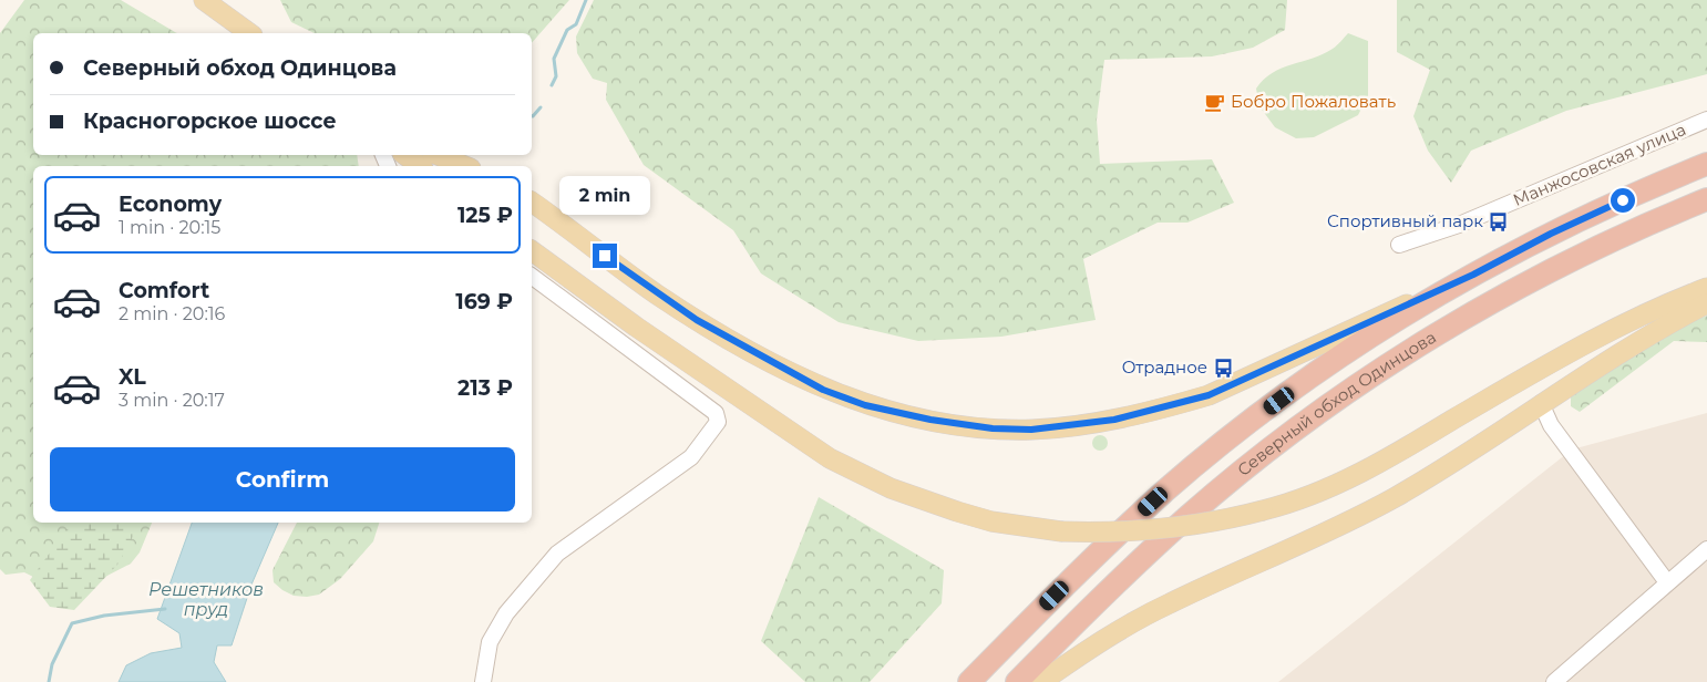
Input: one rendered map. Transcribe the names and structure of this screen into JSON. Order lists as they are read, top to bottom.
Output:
{
  "streets": {
    "highway": ["Северный обход Одинцова"],
    "street": ["Манжосовская улица"]
  },
  "water": ["Решетников пруд"],
  "places": {
    "cafe": ["Бобро Пожаловать"],
    "bus stop": ["Спортивный парк", "Отрадное"]
  },
  "page": {
    "banner": ["Северный обход Одинцова", "Красногорское шоссе"],
    "bubble": "2 min",
    "list": [
      {
        "name": "Economy",
        "note": "1 min · 20:15",
        "value": "125 ₽"
      },
      {
        "name": "Comfort",
        "note": "2 min · 20:16",
        "value": "169 ₽"
      },
      {
        "name": "XL",
        "note": "3 min · 20:17",
        "value": "213 ₽"
      }
    ],
    "buttons": "Confirm"
  }
}
